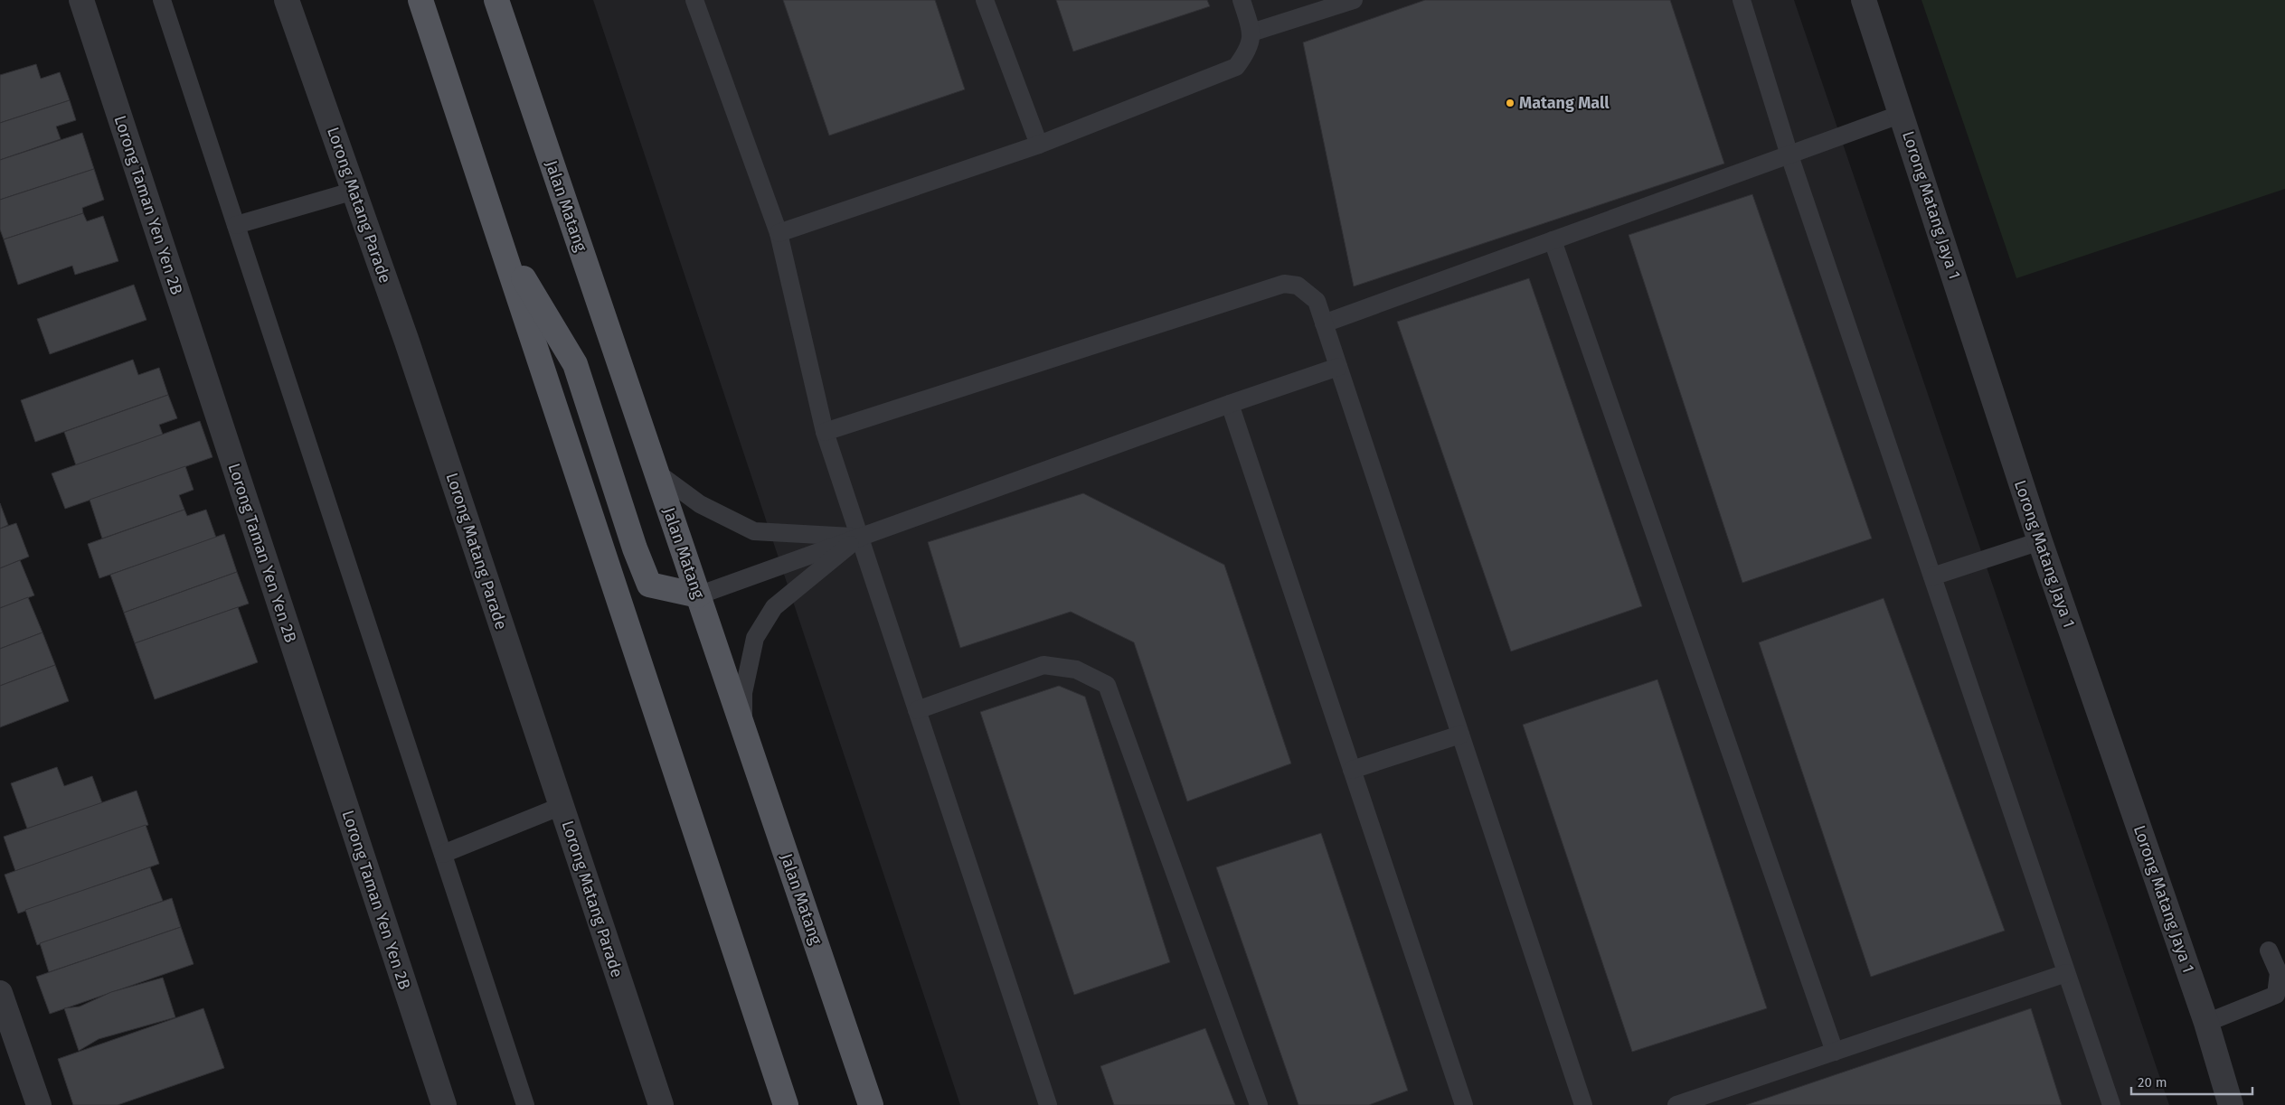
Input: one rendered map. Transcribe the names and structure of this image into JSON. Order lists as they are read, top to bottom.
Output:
{
  "streets": {
    "main road": ["Jalan Matang"],
    "street": ["Lorong Taman Yen Yen 2B", "Lorong Matang Parade", "Lorong Matang Jaya 1"]
  },
  "places": ["Matang Mall"],
  "scale_bar": "20 m"
}
